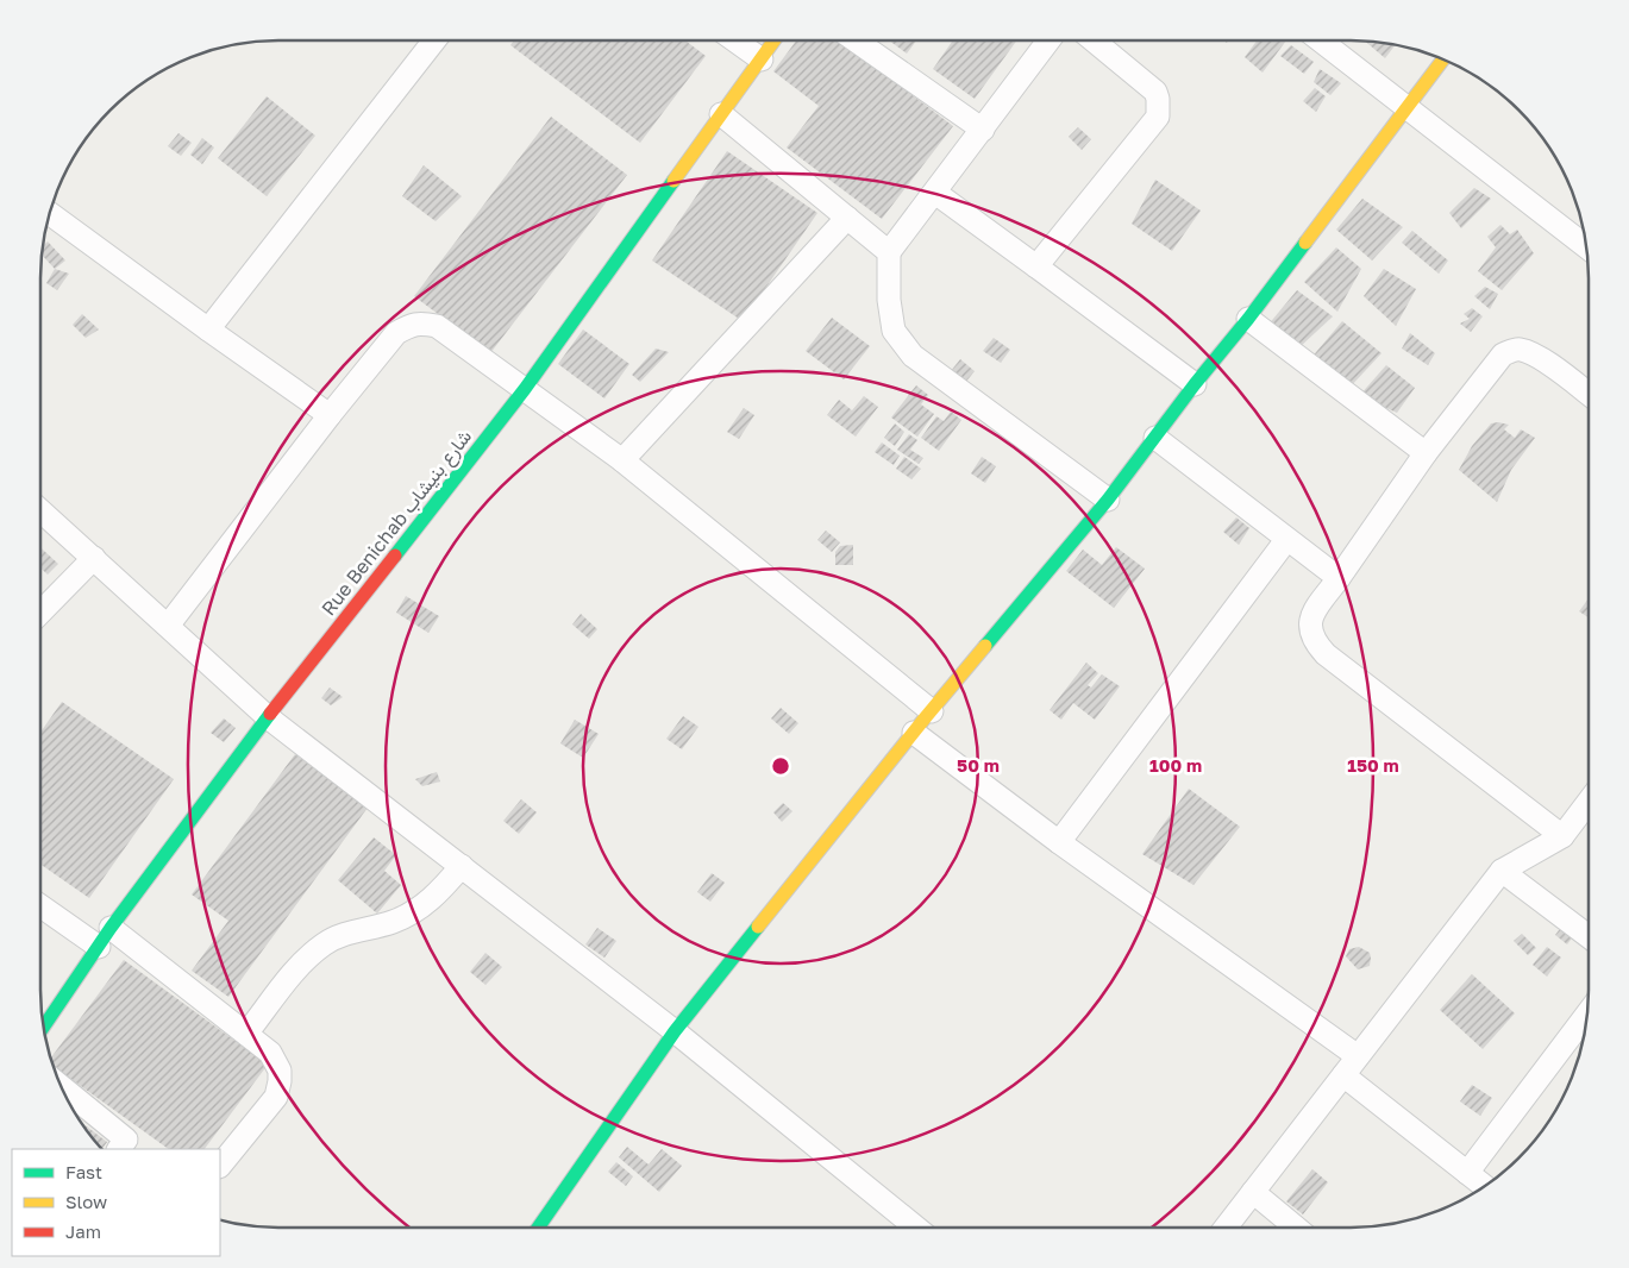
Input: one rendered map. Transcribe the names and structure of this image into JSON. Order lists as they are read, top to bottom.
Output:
{
  "streets": {
    "street": ["Rue Benichab شارع بنيشاب"]
  },
  "legend": ["Fast", "Slow", "Jam"],
  "rings": ["50 m", "100 m", "150 m"]
}
